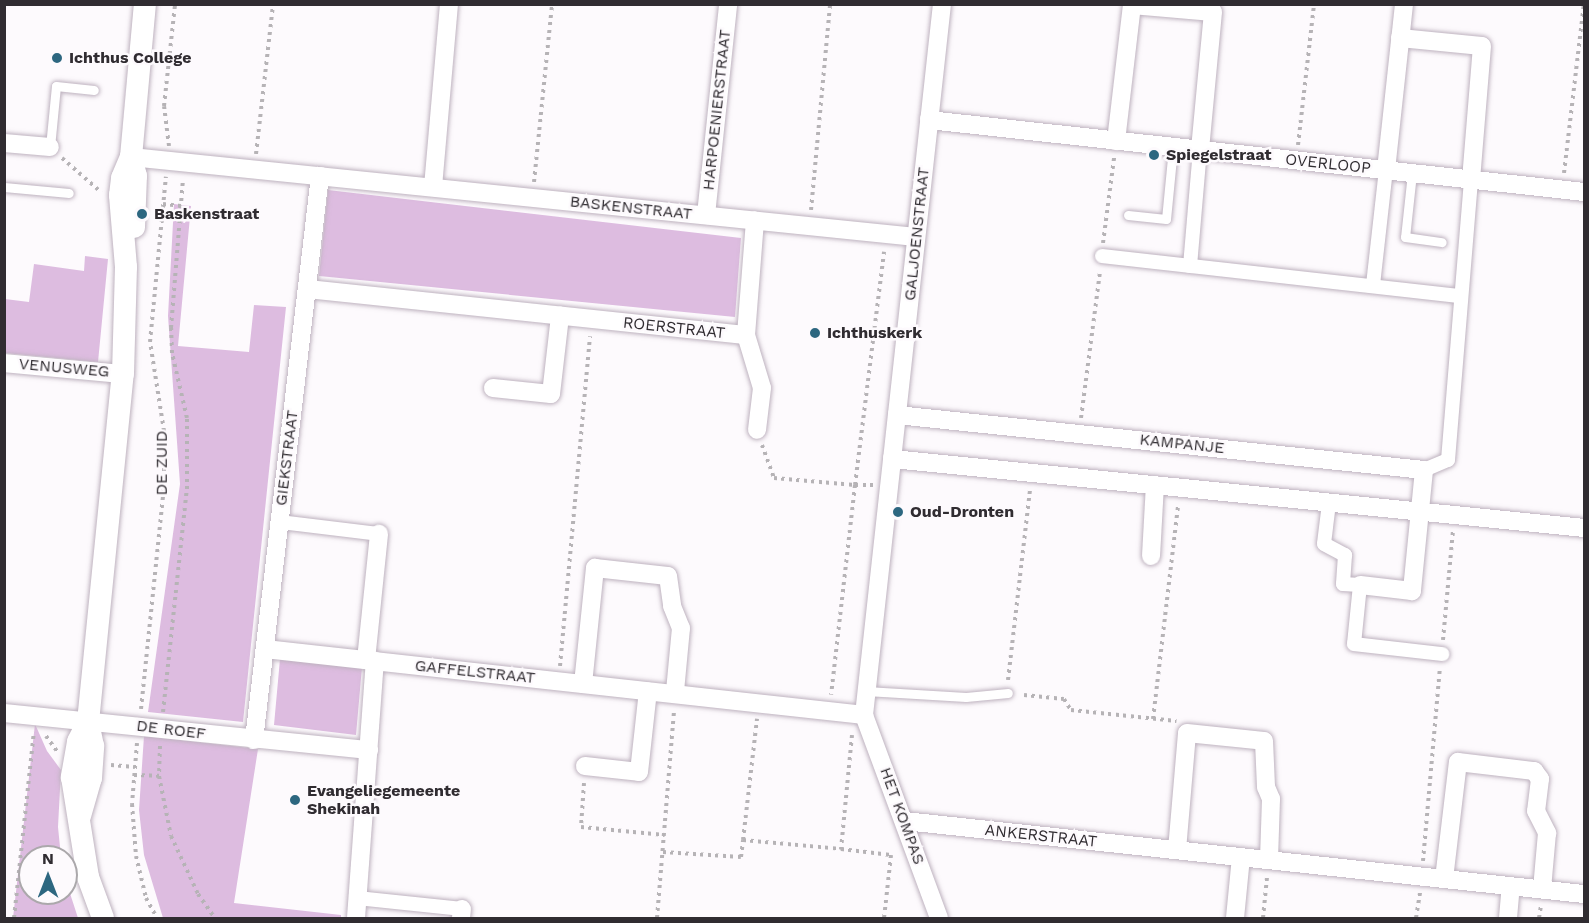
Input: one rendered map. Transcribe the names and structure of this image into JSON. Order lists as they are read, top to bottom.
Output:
{
  "streets": {
    "street": [
      "HARPOENIERSTRAAT",
      "OVERLOOP",
      "BASKENSTRAAT",
      "GALJOENSTRAAT",
      "ROERSTRAAT",
      "VENUSWEG",
      "KAMPANJE",
      "GIEKSTRAAT",
      "GAFFELSTRAAT",
      "DE ROEF",
      "HET KOMPAS",
      "ANKERSTRAAT"
    ],
    "path": ["DE ZUID"]
  },
  "crossings": [
    ["HARPOENIERSTRAAT", "BASKENSTRAAT"],
    ["OVERLOOP", "GALJOENSTRAAT"],
    ["BASKENSTRAAT", "GALJOENSTRAAT"],
    ["BASKENSTRAAT", "ROERSTRAAT"],
    ["BASKENSTRAAT", "GIEKSTRAAT"],
    ["BASKENSTRAAT", "DE ZUID"],
    ["GALJOENSTRAAT", "KAMPANJE"],
    ["GALJOENSTRAAT", "GAFFELSTRAAT"],
    ["GALJOENSTRAAT", "HET KOMPAS"],
    ["ROERSTRAAT", "GIEKSTRAAT"],
    ["GIEKSTRAAT", "GAFFELSTRAAT"],
    ["GIEKSTRAAT", "DE ROEF"],
    ["DE ZUID", "DE ROEF"],
    ["GAFFELSTRAAT", "HET KOMPAS"],
    ["HET KOMPAS", "ANKERSTRAAT"]
  ],
  "places": [
    "Ichthus College",
    "Spiegelstraat",
    "Baskenstraat",
    "Ichthuskerk",
    "Oud-Dronten",
    "Evangeliegemeente Shekinah"
  ],
  "north": "top"
}
